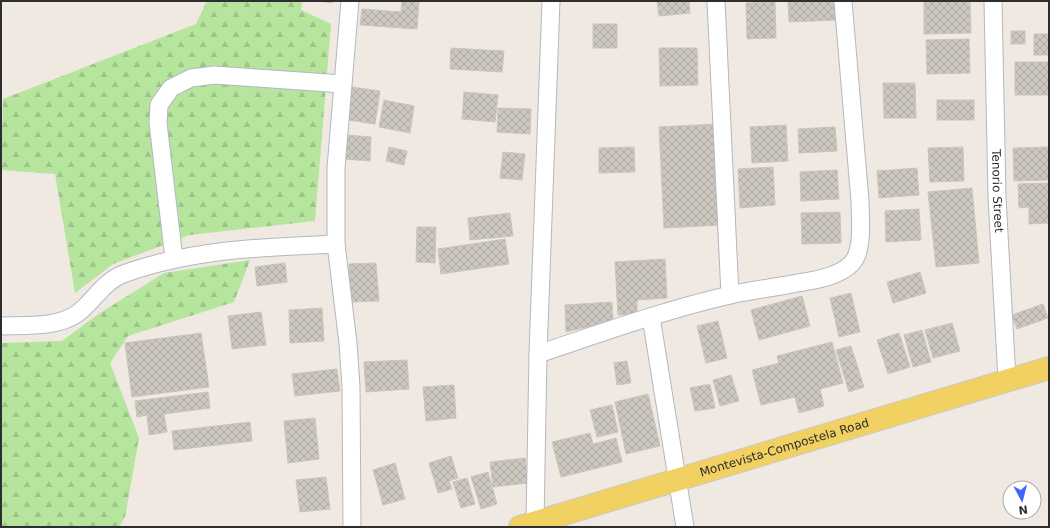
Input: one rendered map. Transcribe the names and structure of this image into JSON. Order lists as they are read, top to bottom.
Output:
{
  "streets": {
    "main road": ["Montevista-Compostela Road"],
    "street": ["Tenorio Street"]
  },
  "crossings": [
    ["Tenorio Street", "Montevista-Compostela Road"]
  ],
  "north": "bottom"
}
